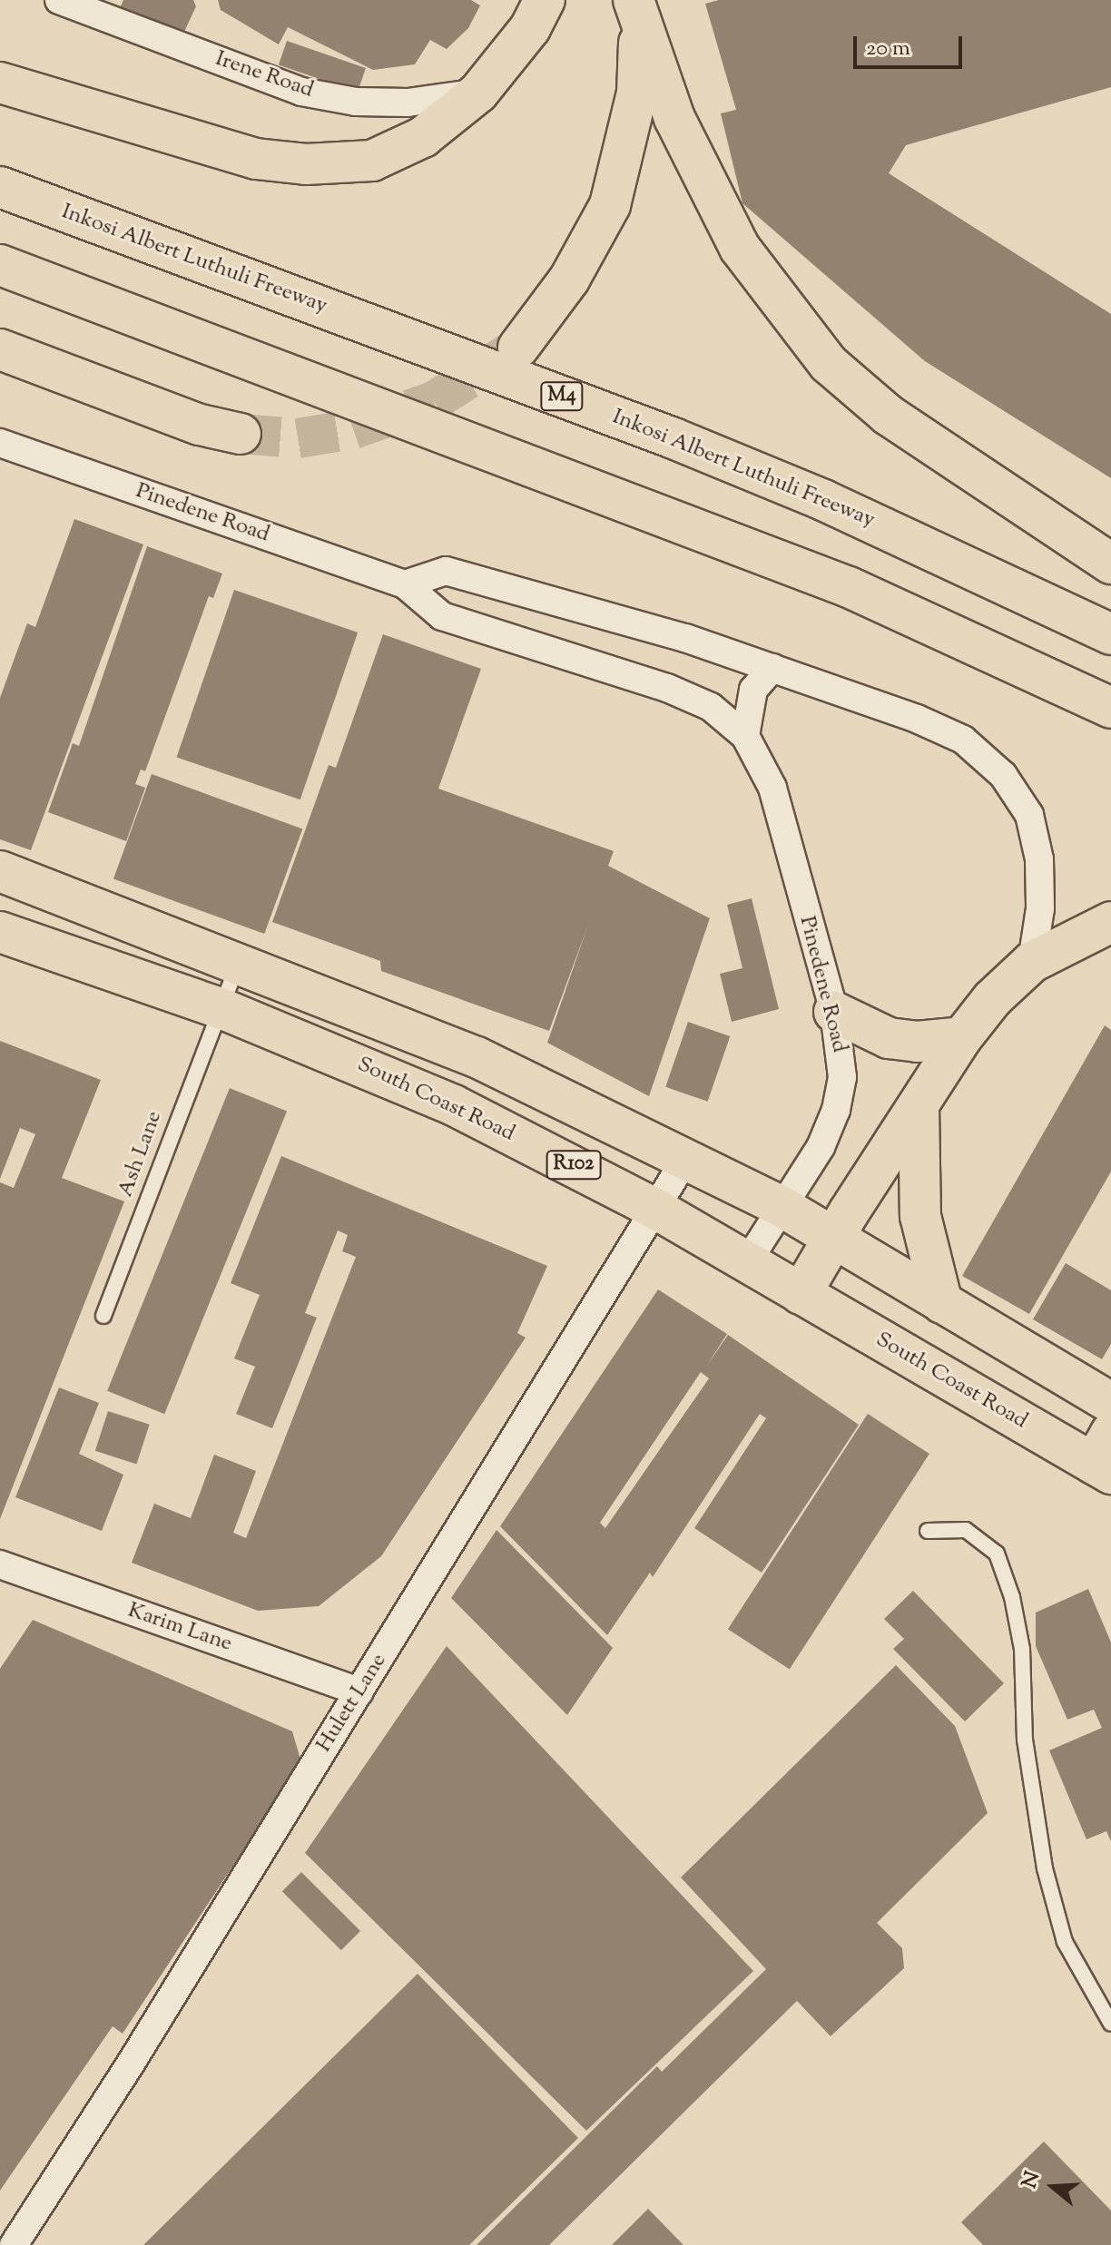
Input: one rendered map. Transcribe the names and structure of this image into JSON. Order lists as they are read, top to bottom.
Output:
{
  "streets": {
    "highway": [
      "Inkosi Albert Luthuli Freeway",
      "M4",
      "South Coast Road",
      "R102"
    ],
    "street": [
      "Irene Road",
      "Pinedene Road",
      "Karim Lane",
      "Hulett Lane"
    ],
    "lane": ["Ash Lane"]
  },
  "crossings": [
    ["Pinedene Road", "South Coast Road"],
    ["Pinedene Road", "R102"],
    ["South Coast Road", "Ash Lane"],
    ["South Coast Road", "Hulett Lane"],
    ["Ash Lane", "R102"],
    ["R102", "Hulett Lane"],
    ["Karim Lane", "Hulett Lane"]
  ],
  "scale_bar": "20 m",
  "north": "left"
}
